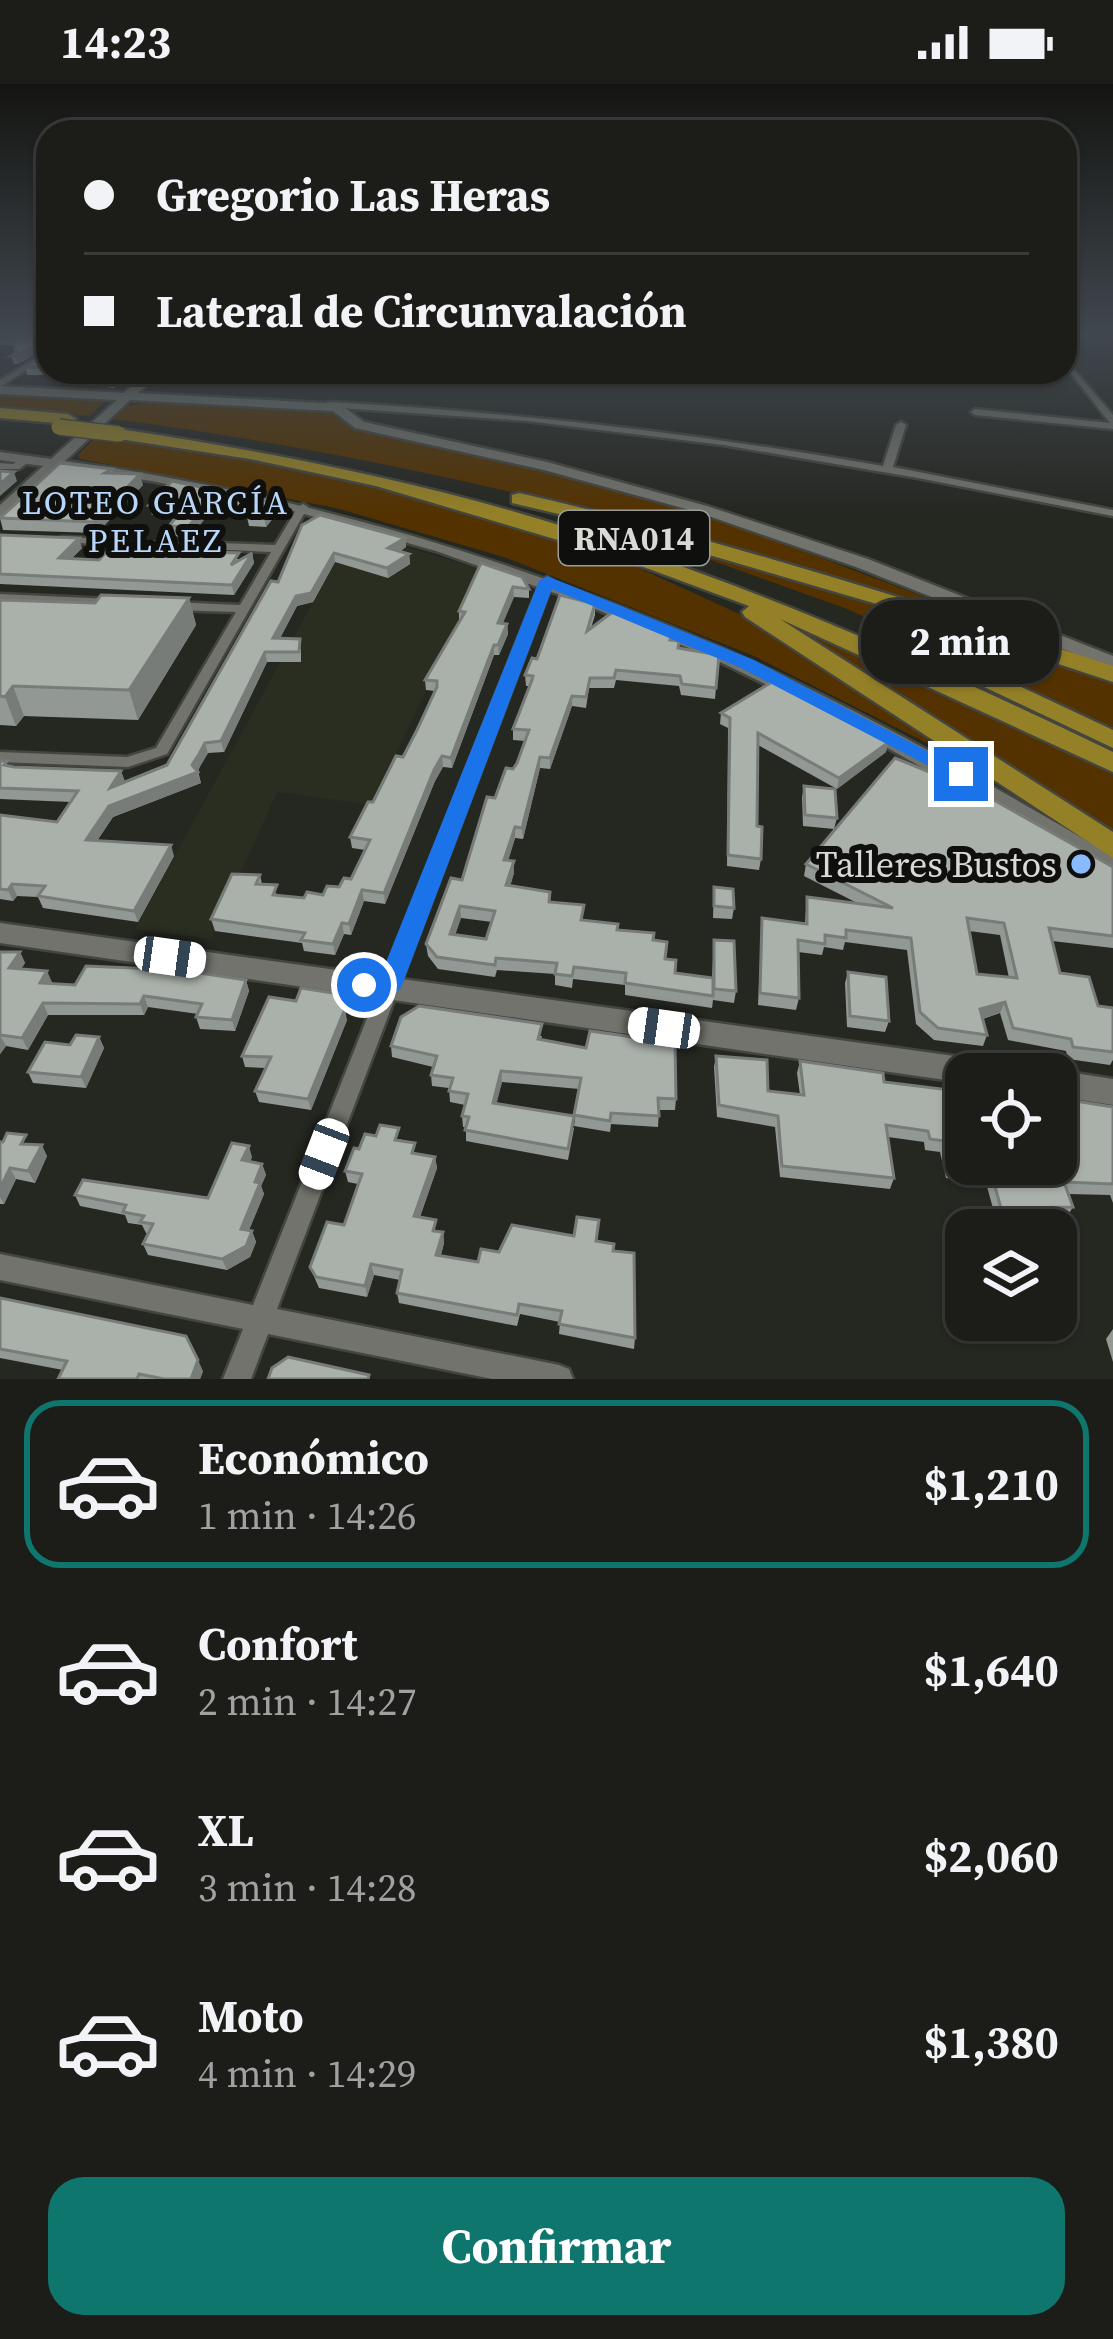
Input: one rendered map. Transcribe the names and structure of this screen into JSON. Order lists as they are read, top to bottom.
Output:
{
  "streets": {
    "highway": ["RNA014"]
  },
  "districts": ["LOTEO GARCÍA PELAEZ"],
  "places": ["Talleres Bustos"],
  "page": {
    "status": "14:23",
    "banner": ["Gregorio Las Heras", "Lateral de Circunvalación"],
    "bubble": "2 min",
    "list": [
      {
        "name": "Económico",
        "note": "1 min · 14:26",
        "value": "$1,210"
      },
      {
        "name": "Confort",
        "note": "2 min · 14:27",
        "value": "$1,640"
      },
      {
        "name": "XL",
        "note": "3 min · 14:28",
        "value": "$2,060"
      },
      {
        "name": "Moto",
        "note": "4 min · 14:29",
        "value": "$1,380"
      }
    ],
    "buttons": "Confirmar"
  }
}
